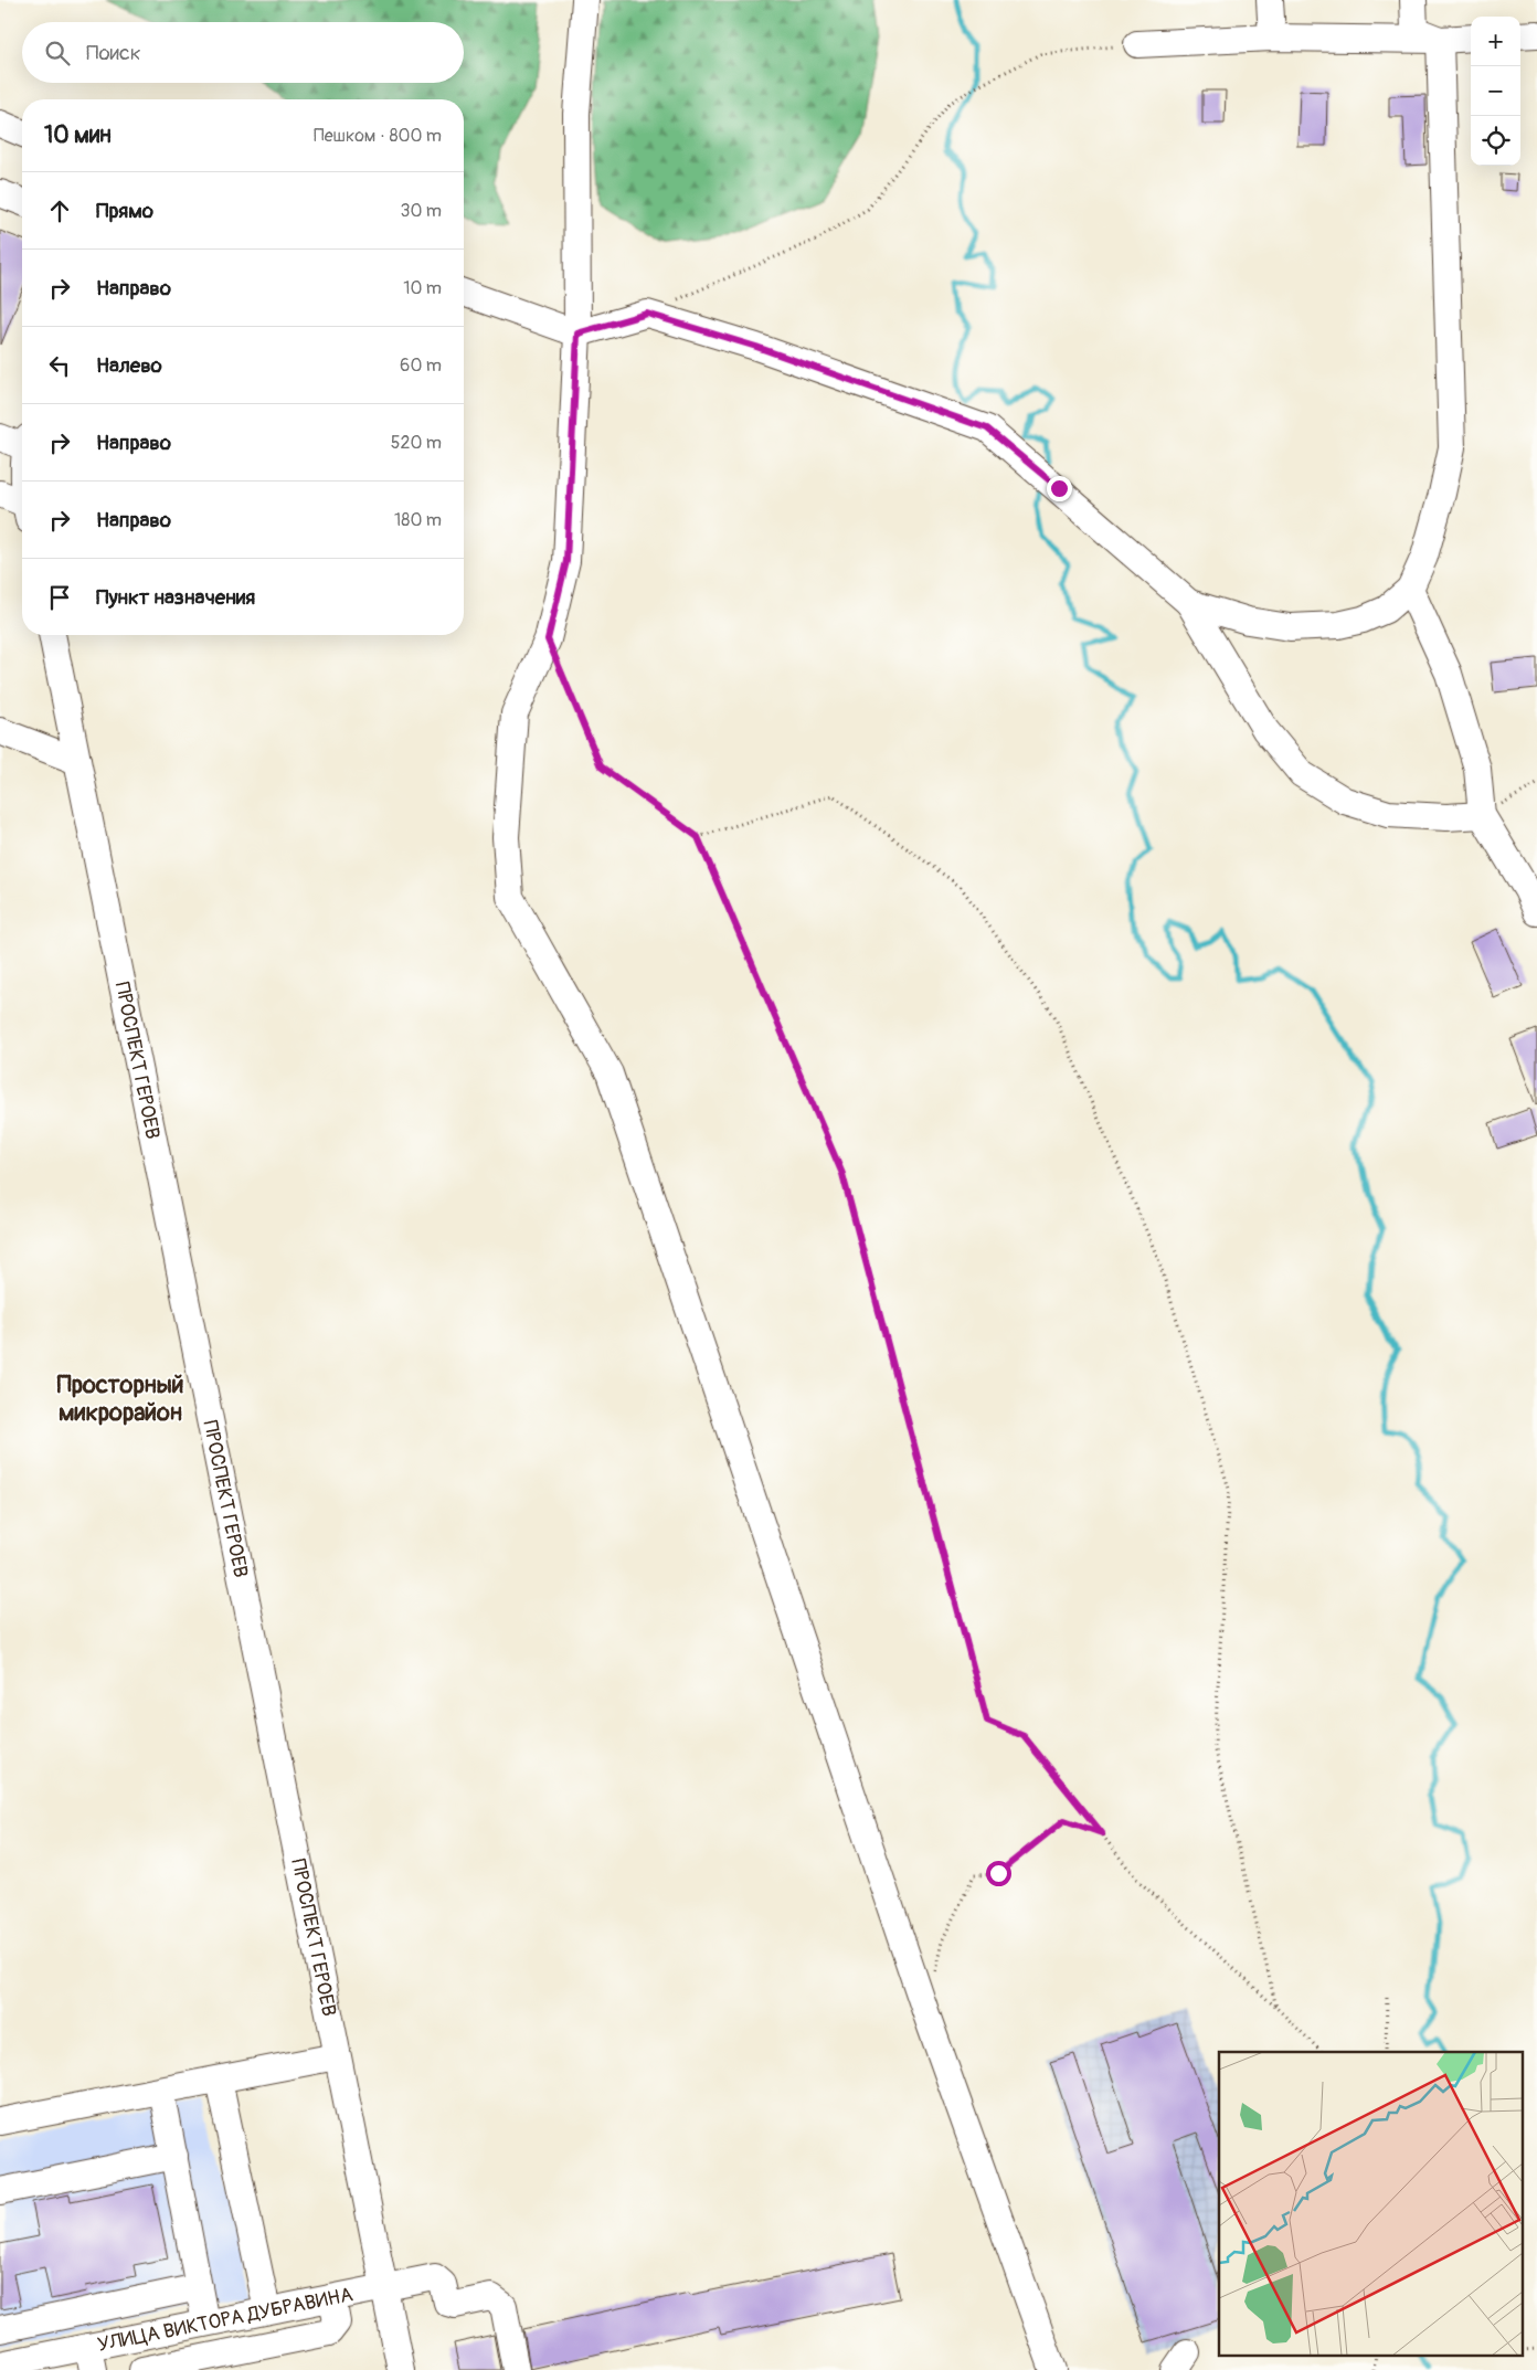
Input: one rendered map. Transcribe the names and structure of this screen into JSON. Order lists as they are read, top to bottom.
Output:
{
  "streets": {
    "street": ["ПРОСПЕКТ ГЕРОЕВ", "УЛИЦА ВИКТОРА ДУБРАВИНА"]
  },
  "crossings": [
    ["ПРОСПЕКТ ГЕРОЕВ", "УЛИЦА ВИКТОРА ДУБРАВИНА"]
  ],
  "districts": ["Просторный микрорайон"],
  "page": {
    "map_buttons": ["+", "−"],
    "search": "Поиск",
    "heading": ["10 мин", "Пешком · 800 m"],
    "list": [
      ["Прямо", "30 m"],
      ["Направо", "10 m"],
      ["Налево", "60 m"],
      ["Направо", "520 m"],
      ["Направо", "180 m"],
      "Пункт назначения"
    ]
  }
}
